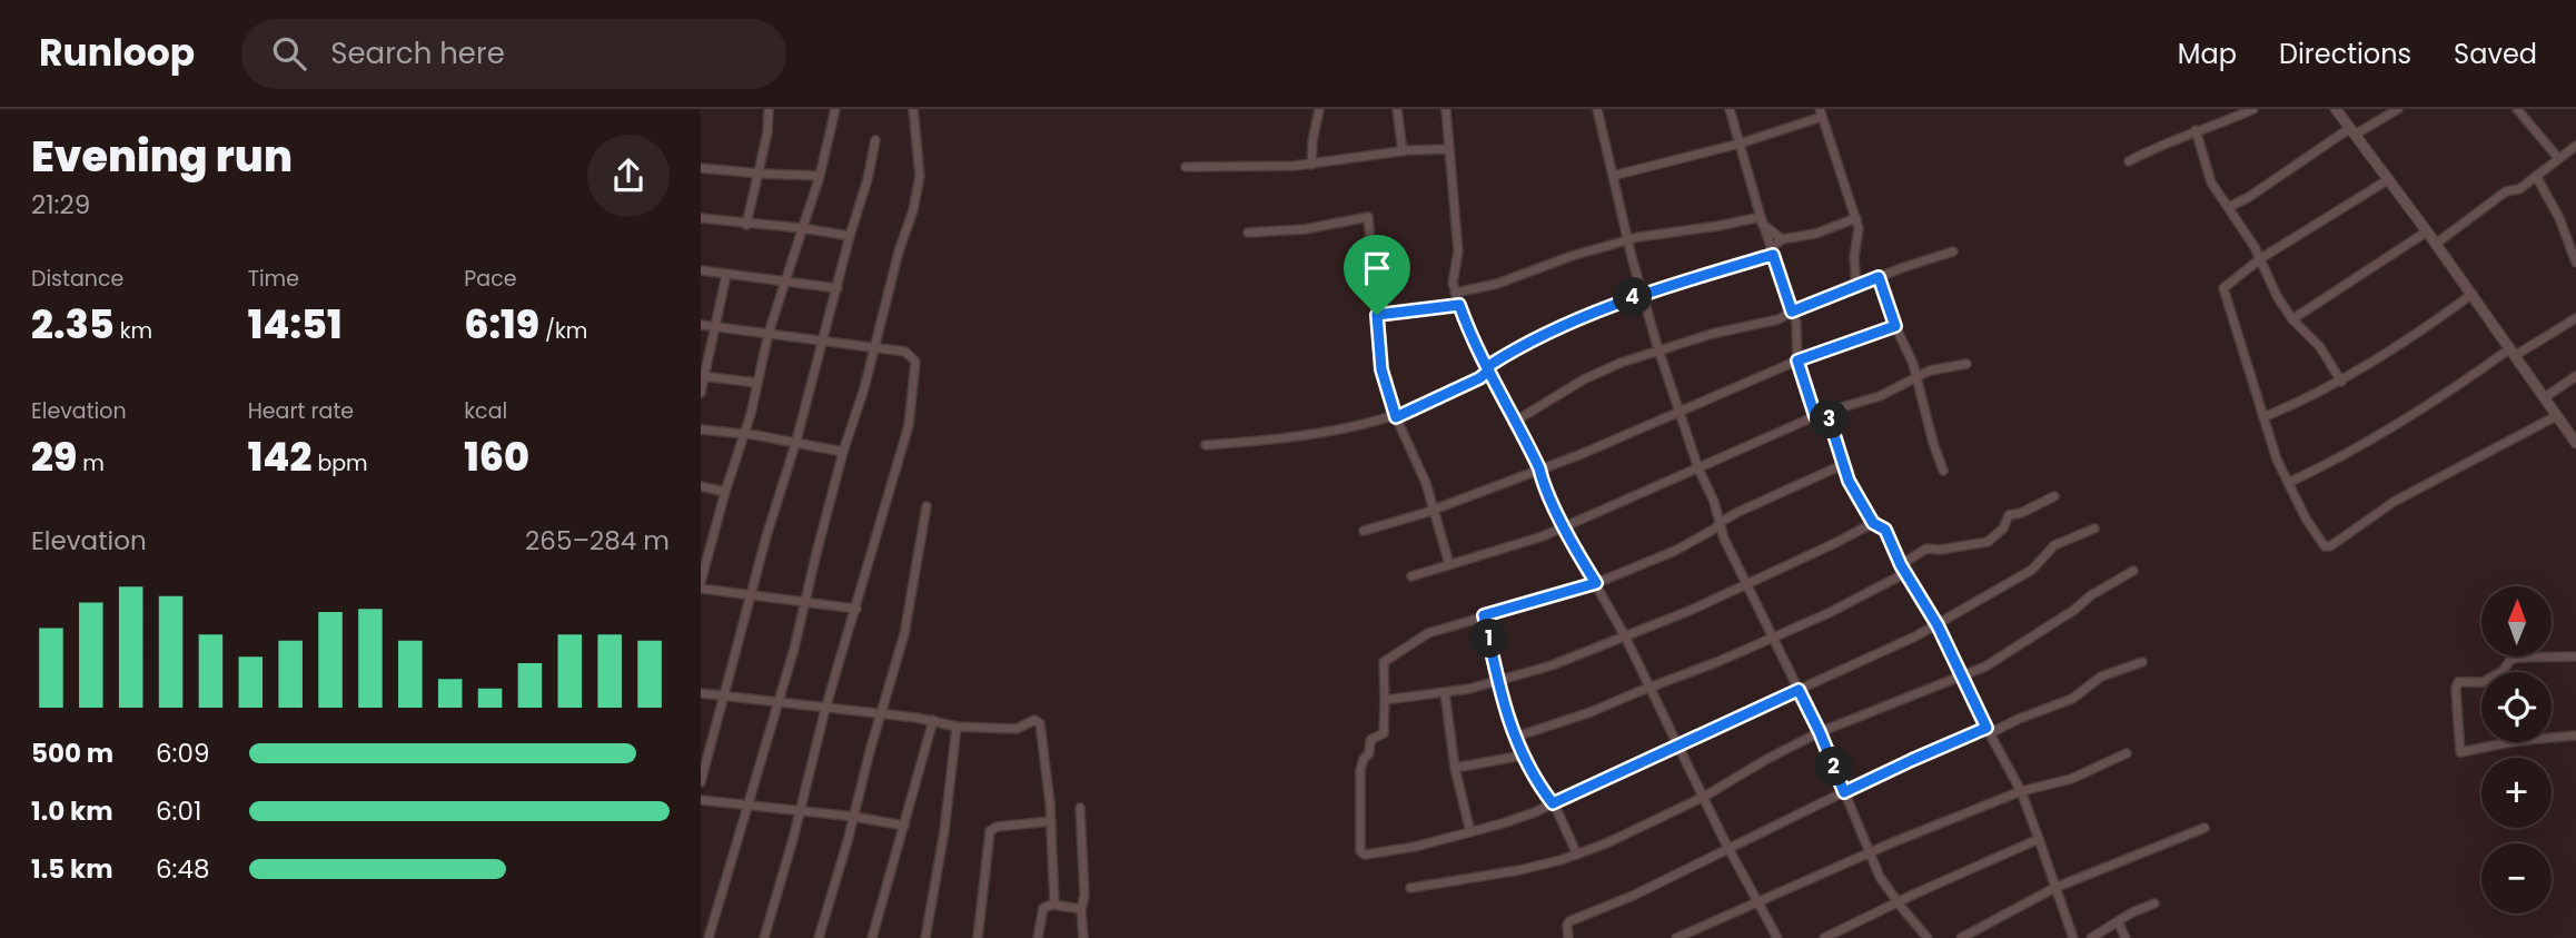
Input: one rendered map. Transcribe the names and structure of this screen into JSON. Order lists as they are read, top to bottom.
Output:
{
  "north": "top",
  "page": {
    "header": "Runloop",
    "search": "Search here",
    "nav": ["Map", "Directions", "Saved"],
    "heading": ["Evening run", "21:29"],
    "stats": [
      ["Distance", "2.35 km"],
      ["Time", "14:51"],
      ["Pace", "6:19 /km"],
      ["Elevation", "29 m"],
      ["Heart rate", "142 bpm"],
      ["kcal", "160"]
    ],
    "pins": [
      "4",
      "3",
      "1",
      "2"
    ],
    "chart": ["Elevation", "265–284 m"],
    "map_buttons": ["+", "−"],
    "list": [
      {
        "name": "500 m",
        "note": "6:09"
      },
      {
        "name": "1.0 km",
        "note": "6:01"
      },
      {
        "name": "1.5 km",
        "note": "6:48"
      }
    ]
  }
}
